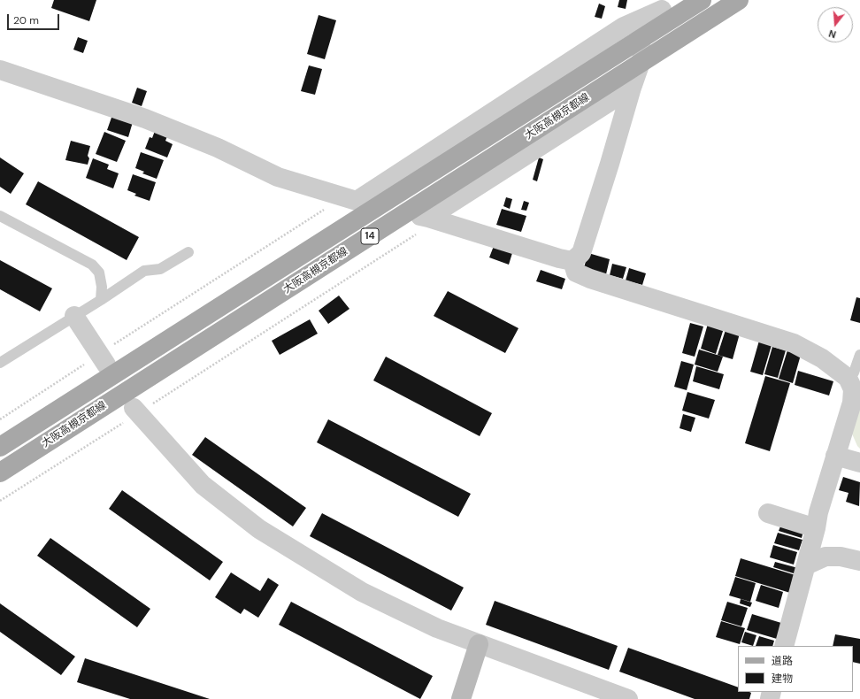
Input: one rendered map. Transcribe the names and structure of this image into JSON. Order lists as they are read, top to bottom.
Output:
{
  "streets": {
    "main road": ["大阪高槻京都線", "14"]
  },
  "legend": ["道路", "建物"],
  "scale_bar": "20 m",
  "north": "bottom"
}
